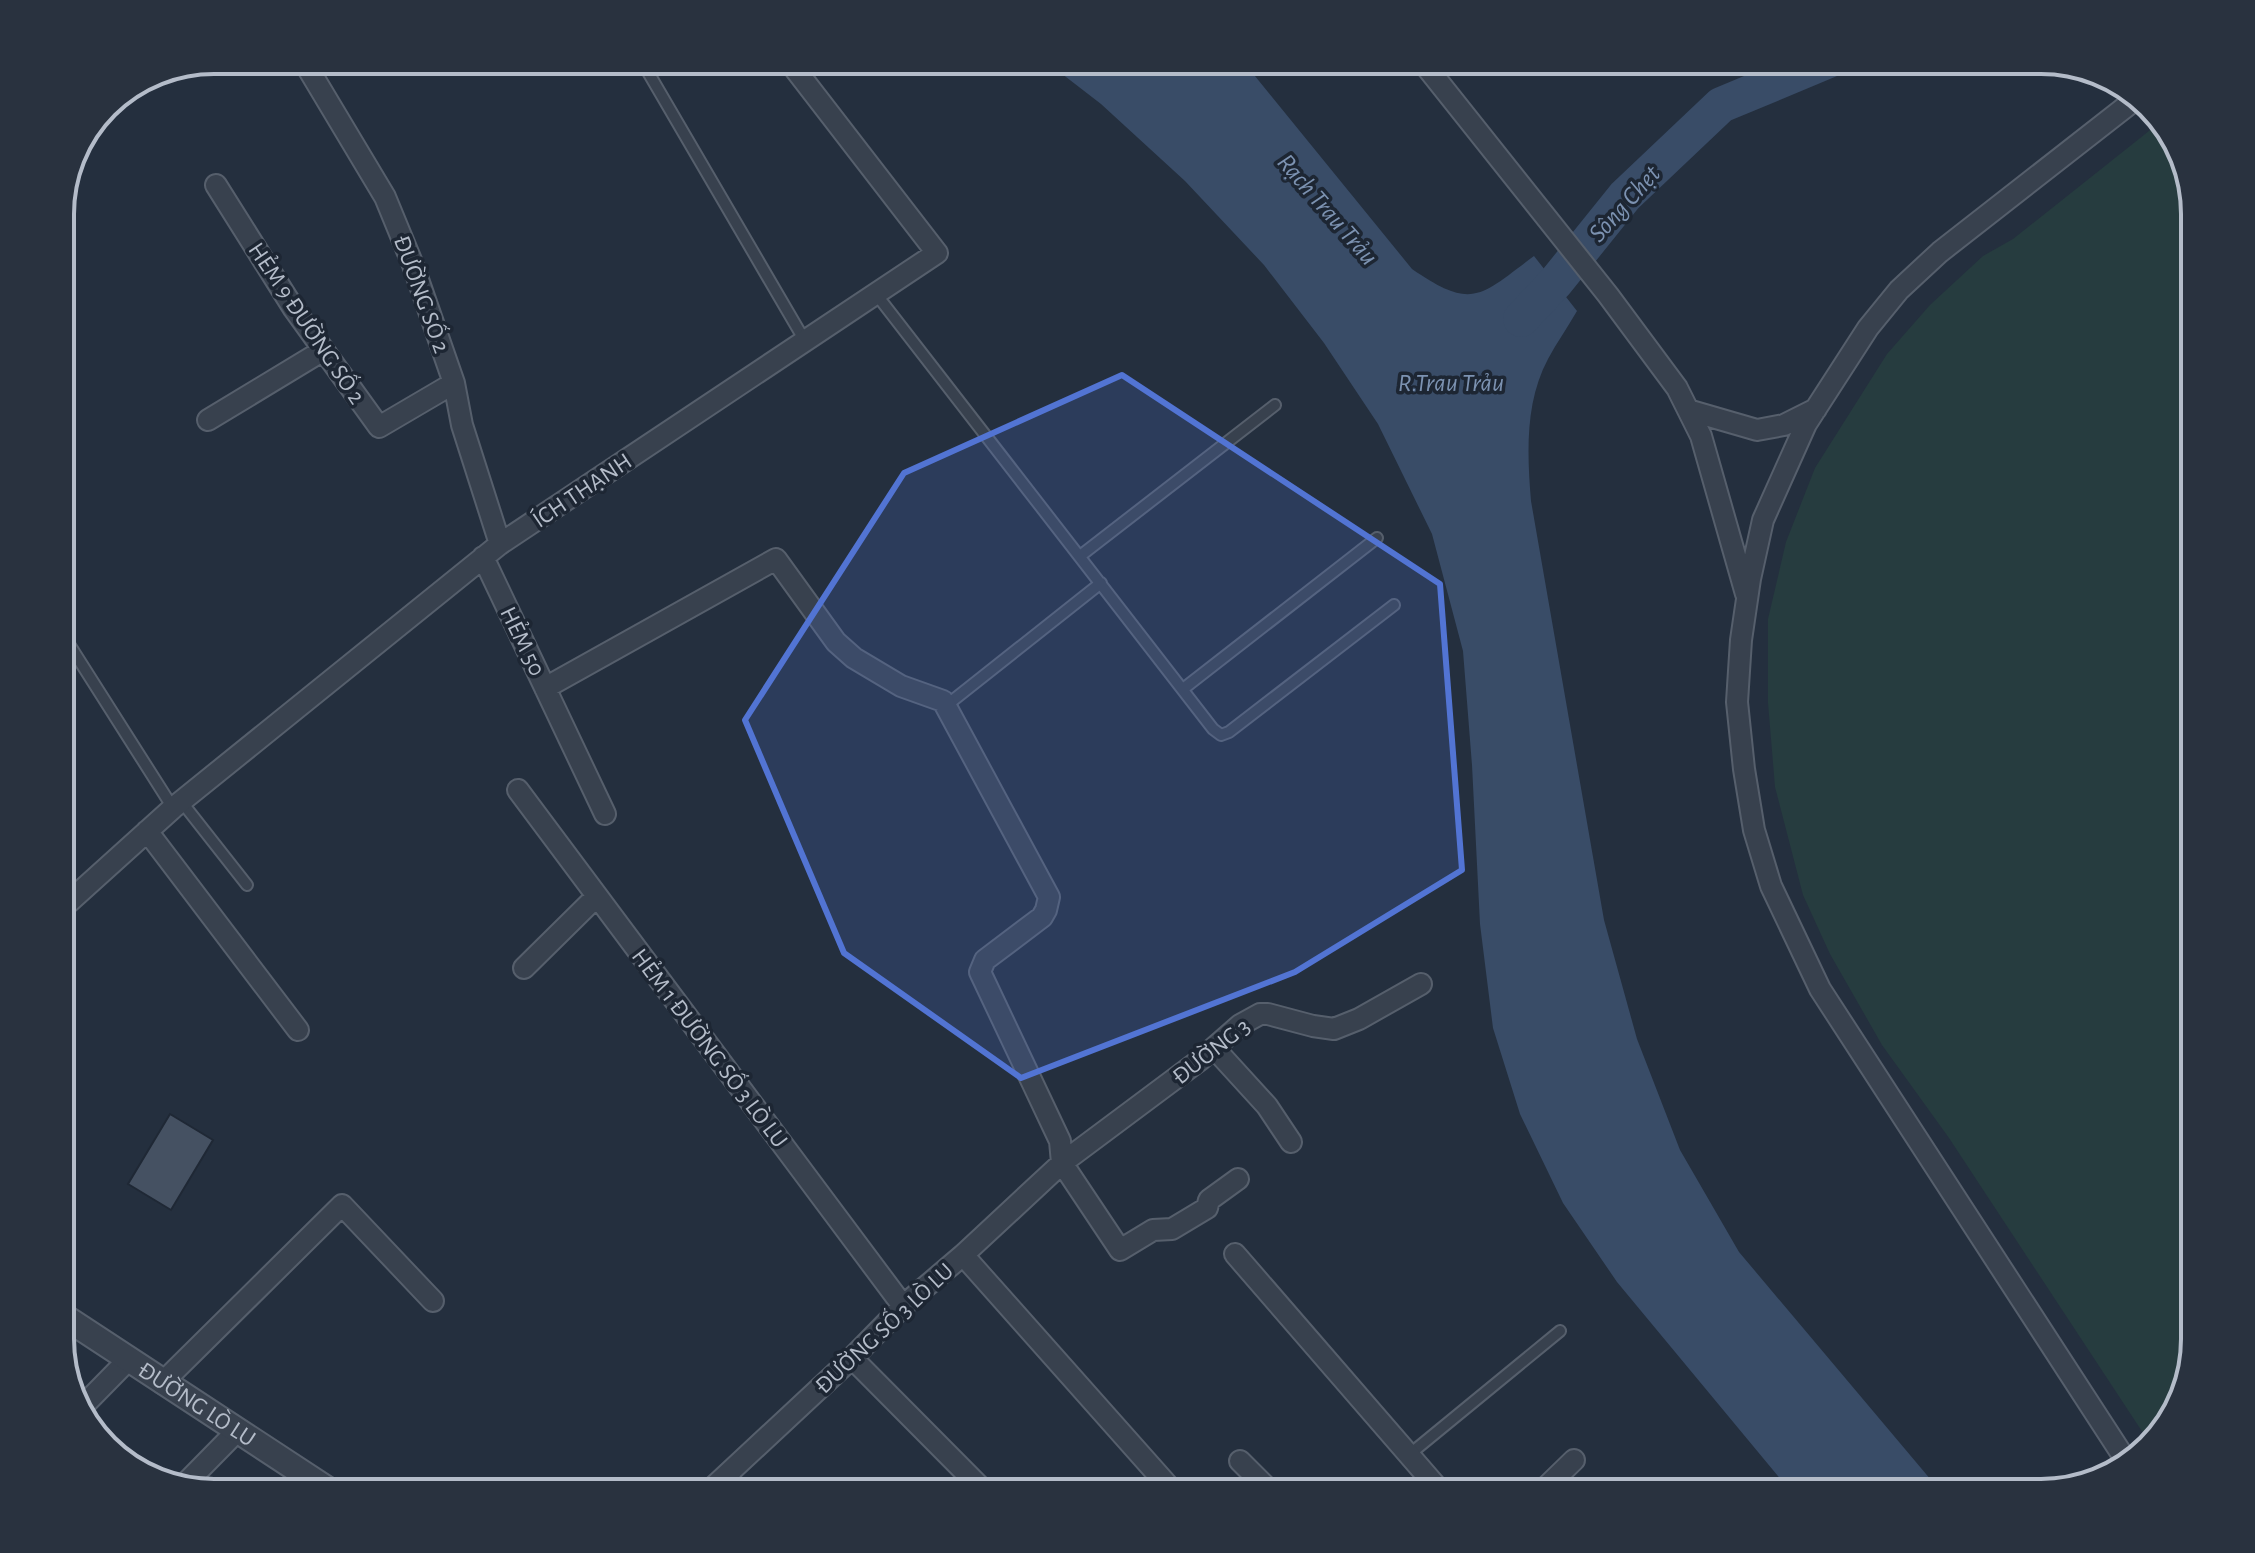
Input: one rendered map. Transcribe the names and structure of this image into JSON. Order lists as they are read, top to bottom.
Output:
{
  "streets": {
    "street": [
      "ĐƯỜNG SỐ 2",
      "HẺM 9 ĐƯỜNG SỐ 2",
      "ÍCH THẠNH",
      "HẺM 50",
      "HẺM 1 ĐƯỜNG SỐ 3 LÒ LU",
      "ĐƯỜNG 3",
      "ĐƯỜNG SỐ 3 LÒ LU",
      "ĐƯỜNG LÒ LU"
    ]
  },
  "crossings": [
    ["ĐƯỜNG SỐ 2", "HẺM 9 ĐƯỜNG SỐ 2"],
    ["ĐƯỜNG SỐ 2", "ÍCH THẠNH"],
    ["ÍCH THẠNH", "HẺM 50"],
    ["HẺM 1 ĐƯỜNG SỐ 3 LÒ LU", "ĐƯỜNG SỐ 3 LÒ LU"],
    ["ĐƯỜNG 3", "ĐƯỜNG SỐ 3 LÒ LU"]
  ],
  "water": ["Sông Chẹt", "Rạch Trau Trảu", "R.Trau Trảu"]
}
